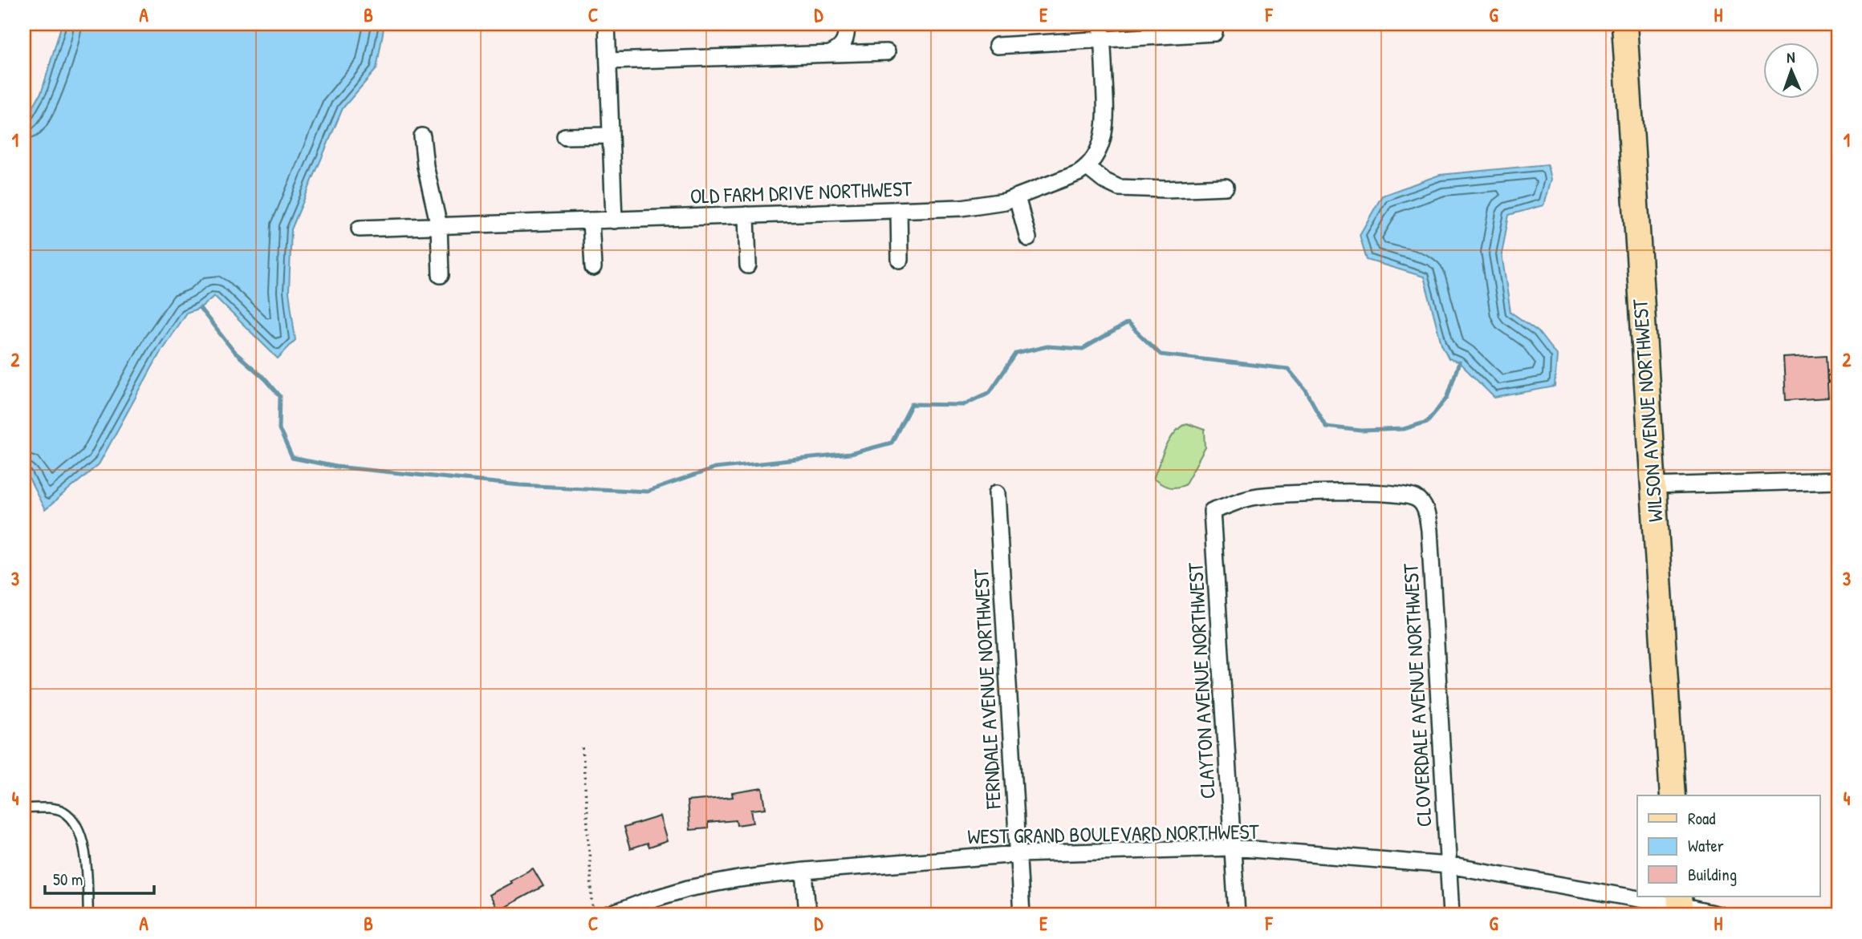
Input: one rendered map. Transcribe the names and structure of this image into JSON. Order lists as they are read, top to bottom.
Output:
{
  "streets": {
    "main road": ["WILSON AVENUE NORTHWEST"],
    "street": [
      "OLD FARM DRIVE NORTHWEST",
      "CLAYTON AVENUE NORTHWEST",
      "FERNDALE AVENUE NORTHWEST",
      "CLOVERDALE AVENUE NORTHWEST",
      "WEST GRAND BOULEVARD NORTHWEST"
    ]
  },
  "crossings": [
    ["CLAYTON AVENUE NORTHWEST", "CLOVERDALE AVENUE NORTHWEST"],
    ["CLAYTON AVENUE NORTHWEST", "WEST GRAND BOULEVARD NORTHWEST"],
    ["FERNDALE AVENUE NORTHWEST", "WEST GRAND BOULEVARD NORTHWEST"],
    ["CLOVERDALE AVENUE NORTHWEST", "WEST GRAND BOULEVARD NORTHWEST"]
  ],
  "legend": ["Road", "Water", "Building"],
  "scale_bar": "50 m",
  "north": "top",
  "grid": {
    "columns": [
      "A",
      "B",
      "C",
      "D",
      "E",
      "F",
      "G",
      "H"
    ],
    "rows": [
      "1",
      "2",
      "3",
      "4"
    ]
  }
}
